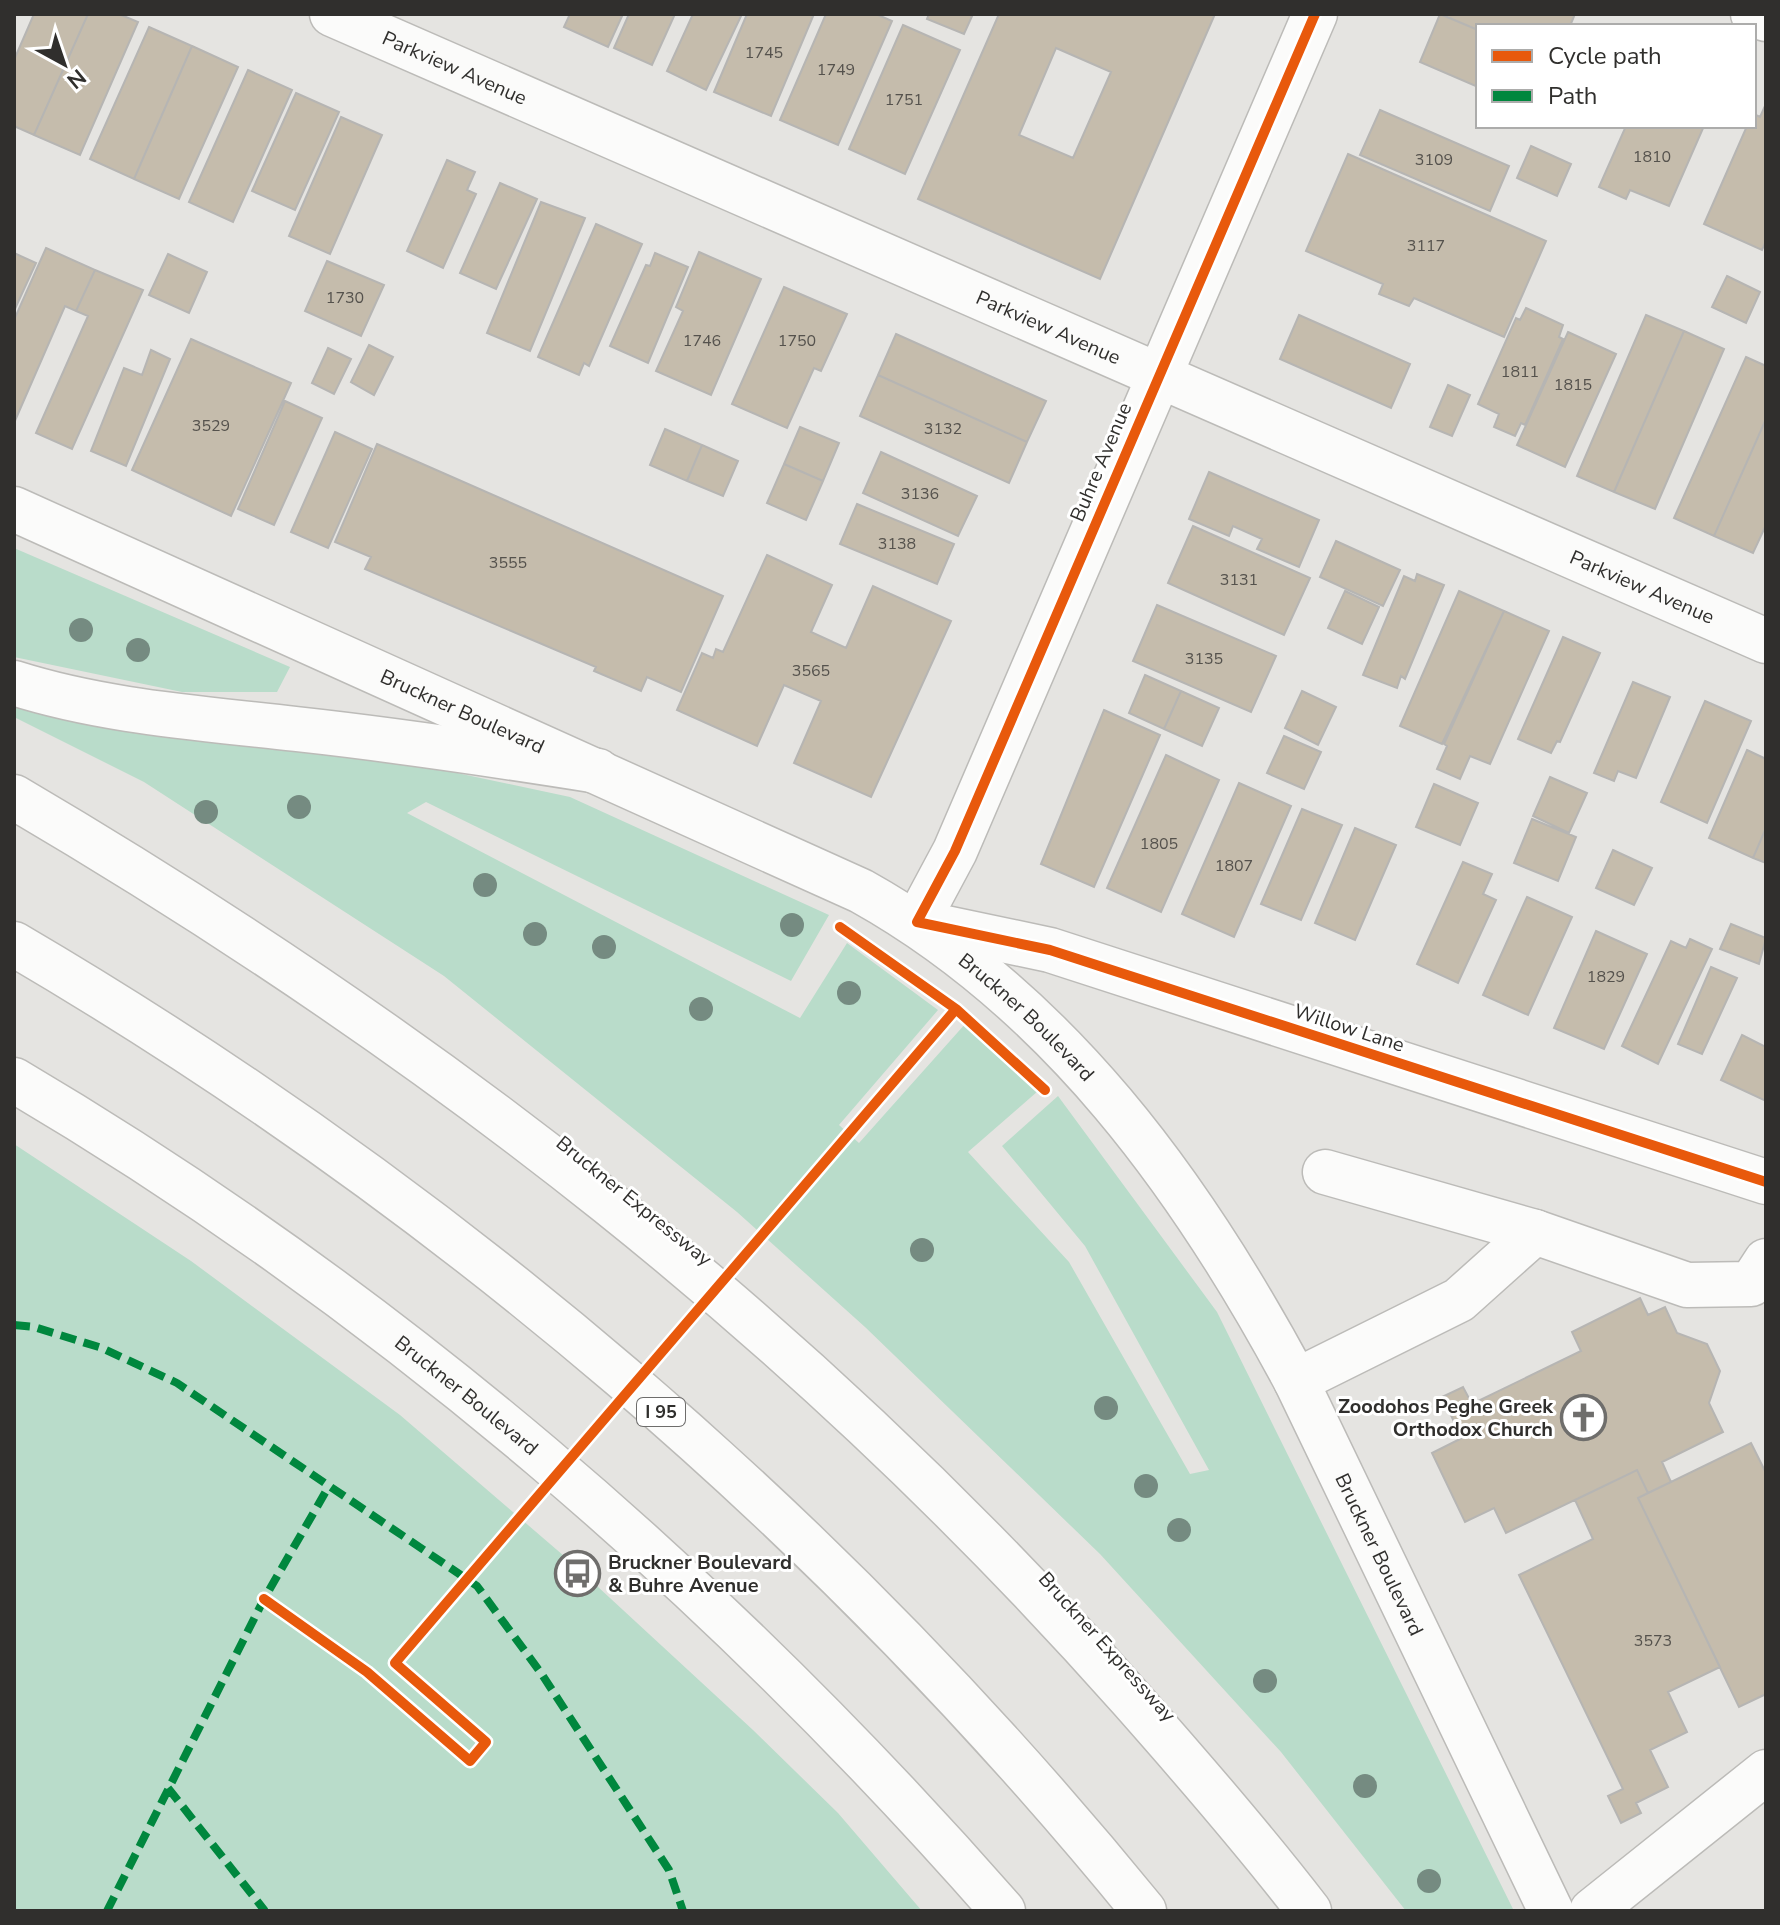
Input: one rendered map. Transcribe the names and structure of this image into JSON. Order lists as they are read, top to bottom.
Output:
{
  "streets": {
    "main road": [
      "Parkview Avenue",
      "Buhre Avenue",
      "Bruckner Boulevard",
      "Willow Lane",
      "Bruckner Expressway",
      "I 95"
    ]
  },
  "crossings": [
    ["Parkview Avenue", "Buhre Avenue"],
    ["Buhre Avenue", "Bruckner Boulevard"],
    ["Buhre Avenue", "Willow Lane"],
    ["Bruckner Boulevard", "Willow Lane"]
  ],
  "places": {
    "church": ["Zoodohos Peghe Greek Orthodox Church"],
    "bus stop": ["Bruckner Boulevard & Buhre Avenue"]
  },
  "house_numbers": [
    "1745",
    "1749",
    "1751",
    "1810",
    "3109",
    "3117",
    "1730",
    "1746",
    "1750",
    "1811",
    "1815",
    "3529",
    "3132",
    "3136",
    "3138",
    "3555",
    "3131",
    "3135",
    "3565",
    "1805",
    "1807",
    "1829",
    "3573"
  ],
  "legend": ["Cycle path", "Path"],
  "north": "bottom right"
}
